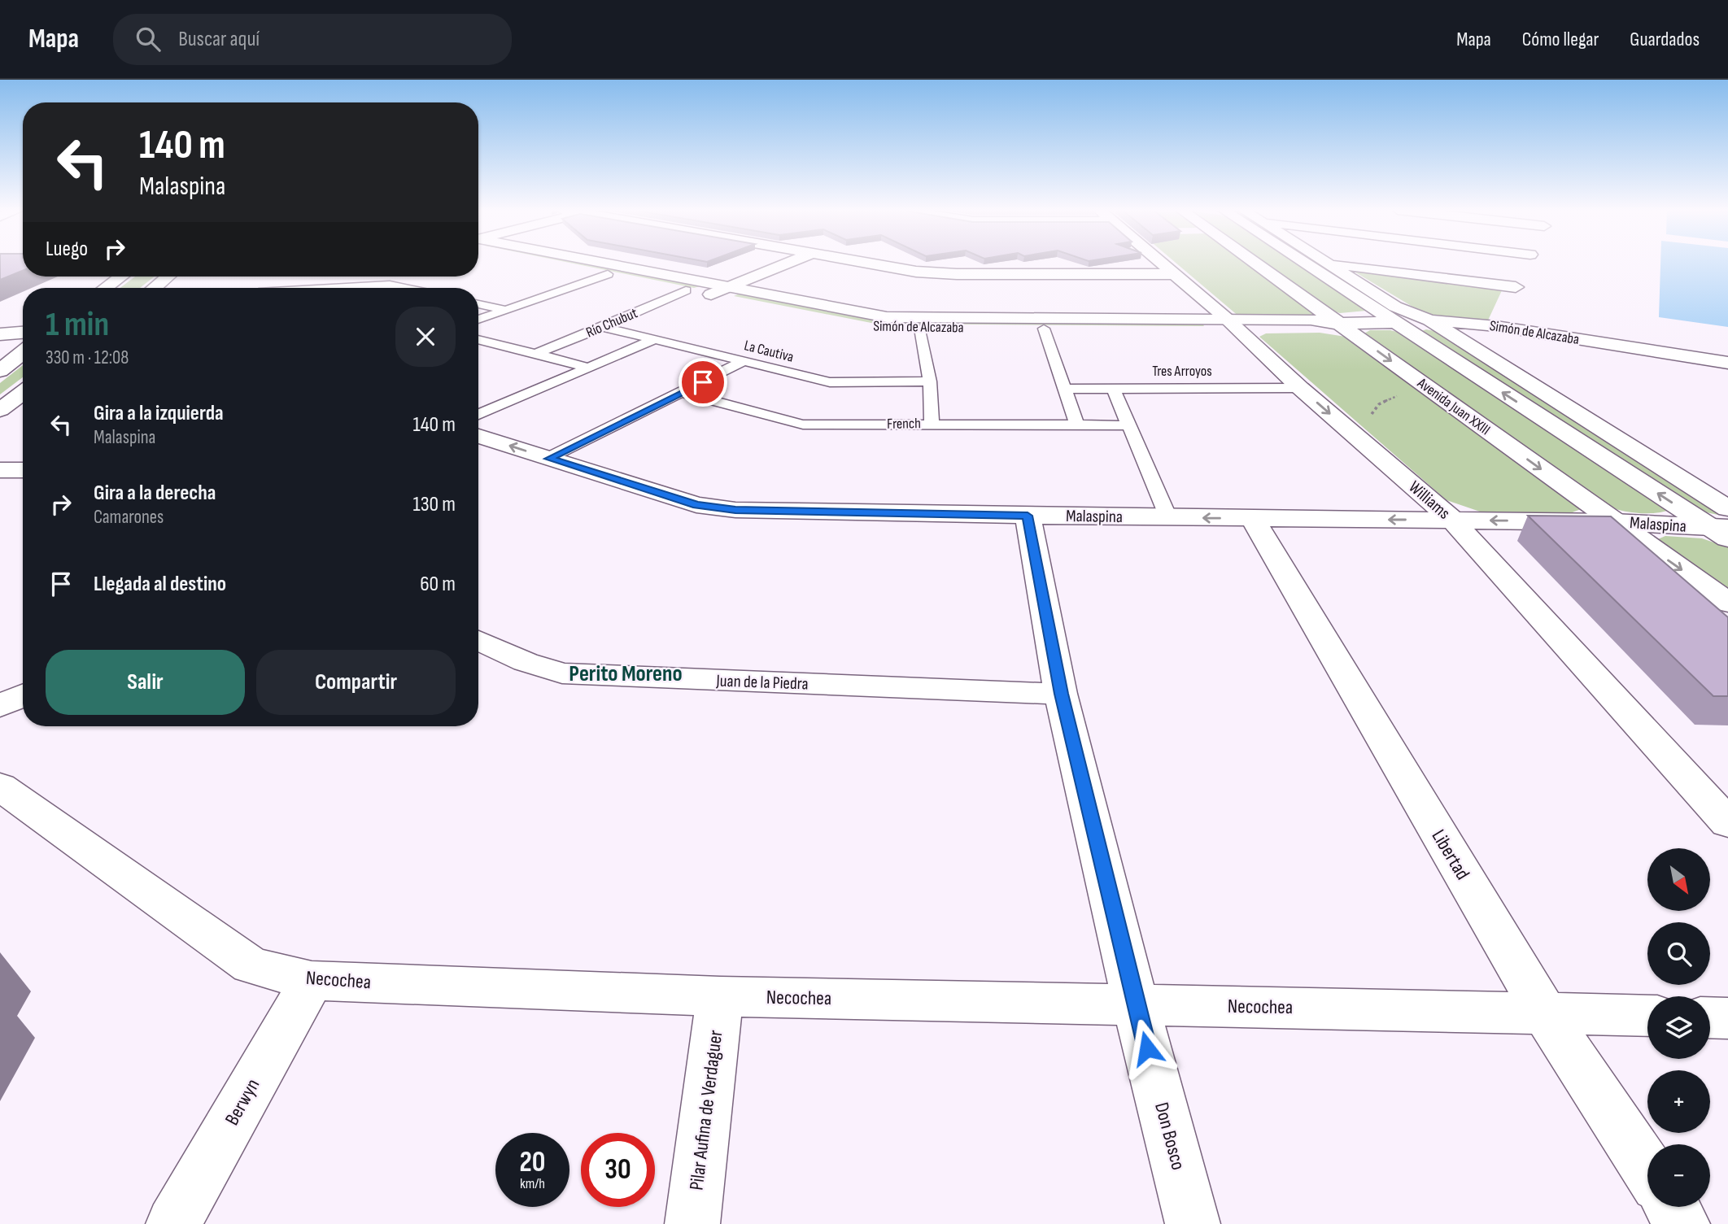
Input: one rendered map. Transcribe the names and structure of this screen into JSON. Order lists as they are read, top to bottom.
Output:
{
  "streets": {
    "street": [
      "Simón de Alcazaba",
      "Avenida Juan XXIII",
      "Williams",
      "Malaspina",
      "Juan de la Piedra",
      "Libertad",
      "Necochea",
      "Berwyn",
      "Pilar Aufina de Verdaguer",
      "Don Bosco"
    ],
    "lane": [
      "Río Chubut",
      "La Cautiva",
      "Tres Arroyos",
      "French"
    ]
  },
  "crossings": [
    ["Río Chubut", "Simón de Alcazaba"],
    ["Río Chubut", "La Cautiva"],
    ["Simón de Alcazaba", "Avenida Juan XXIII"],
    ["Simón de Alcazaba", "Williams"],
    ["Tres Arroyos", "Williams"],
    ["Avenida Juan XXIII", "Malaspina"],
    ["Williams", "Malaspina"],
    ["Malaspina", "Libertad"],
    ["Malaspina", "Don Bosco"],
    ["Juan de la Piedra", "Don Bosco"],
    ["Libertad", "Necochea"],
    ["Necochea", "Berwyn"],
    ["Necochea", "Pilar Aufina de Verdaguer"],
    ["Necochea", "Don Bosco"]
  ],
  "districts": ["Perito Moreno"],
  "north": "bottom right",
  "page": {
    "header": "Mapa",
    "search": "Buscar aquí",
    "nav": ["Mapa", "Cómo llegar", "Guardados"],
    "turn": ["140 m", "Malaspina"],
    "then": "Luego",
    "heading": ["1 min", "330 m · 12:08"],
    "list": [
      {
        "name": "Gira a la izquierda",
        "note": "Malaspina",
        "value": "140 m"
      },
      {
        "name": "Gira a la derecha",
        "note": "Camarones",
        "value": "130 m"
      },
      {
        "name": "Llegada al destino",
        "value": "60 m"
      }
    ],
    "buttons": ["Salir", "Compartir"],
    "map_buttons": ["+", "−"],
    "speed": "20 km/h",
    "limit": "30"
  }
}
